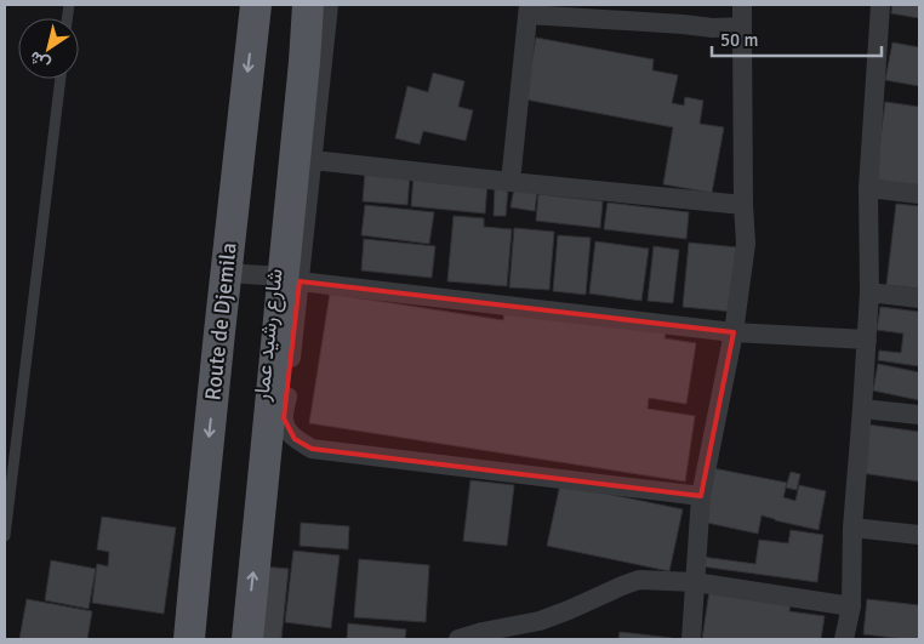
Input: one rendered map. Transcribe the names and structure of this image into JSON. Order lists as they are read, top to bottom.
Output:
{
  "streets": {
    "main road": ["Route de Djemila"],
    "street": ["شارع رشيد عمار"]
  },
  "scale_bar": "50 m",
  "north": "bottom left"
}
